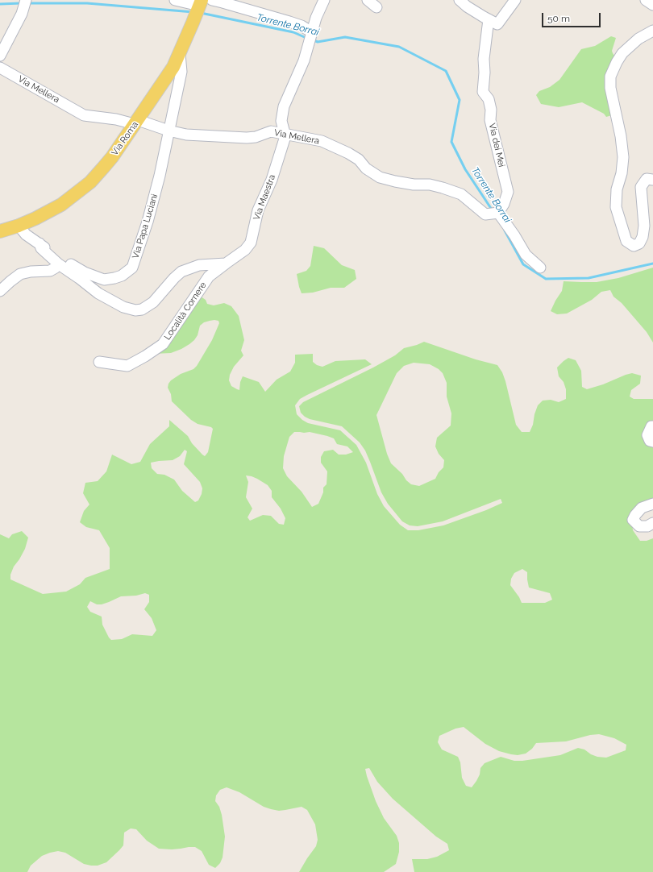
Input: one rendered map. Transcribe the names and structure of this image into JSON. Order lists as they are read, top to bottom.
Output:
{
  "streets": {
    "main road": ["Via Roma"],
    "street": [
      "Via Mellera",
      "Via dei Mei",
      "Via Maestra",
      "Via Papa Luciani",
      "Località Cornere"
    ]
  },
  "crossings": [
    ["Via Mellera", "Via Roma"],
    ["Via Mellera", "Via dei Mei"],
    ["Via Mellera", "Via Maestra"],
    ["Via Mellera", "Via Papa Luciani"],
    ["Via Roma", "Via Papa Luciani"],
    ["Via Maestra", "Località Cornere"]
  ],
  "water": ["Torrente Borrai"],
  "scale_bar": "50 m"
}
